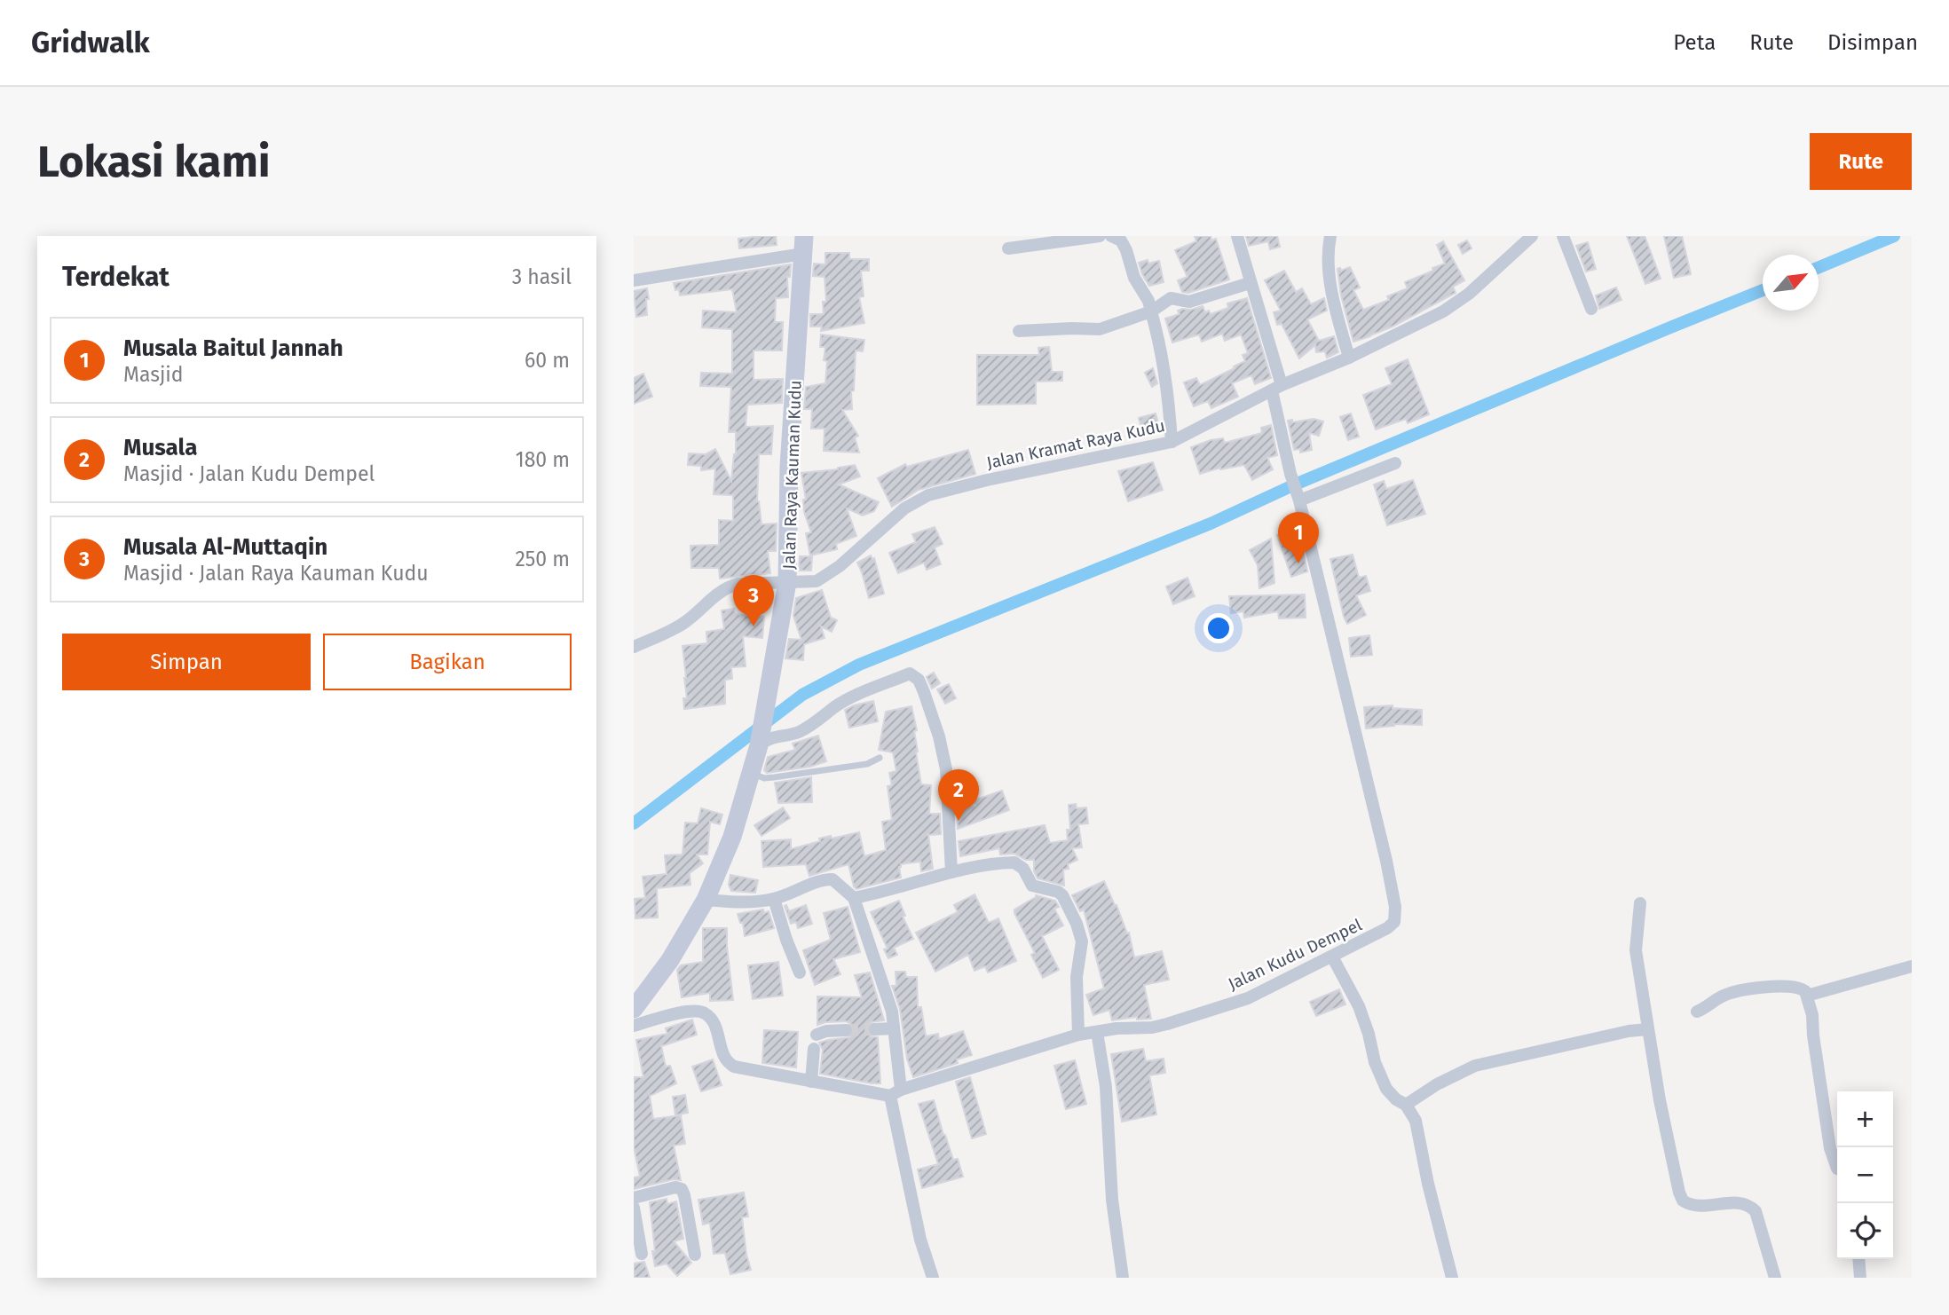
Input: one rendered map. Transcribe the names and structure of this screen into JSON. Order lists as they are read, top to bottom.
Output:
{
  "streets": {
    "street": ["Jalan Kramat Raya Kudu", "Jalan Raya Kauman Kudu", "Jalan Kudu Dempel"]
  },
  "crossings": [
    ["Jalan Kramat Raya Kudu", "Jalan Raya Kauman Kudu"]
  ],
  "north": "top right",
  "page": {
    "header": "Gridwalk",
    "nav": ["Peta", "Rute", "Disimpan"],
    "buttons": [
      "Rute",
      ["Simpan", "Bagikan"]
    ],
    "title": "Lokasi kami",
    "heading": ["Terdekat", "3 hasil"],
    "list": [
      {
        "mark": "1",
        "name": "Musala Baitul Jannah",
        "note": "Masjid",
        "value": "60 m"
      },
      {
        "mark": "2",
        "name": "Musala",
        "note": "Masjid · Jalan Kudu Dempel",
        "value": "180 m"
      },
      {
        "mark": "3",
        "name": "Musala Al-Muttaqin",
        "note": "Masjid · Jalan Raya Kauman Kudu",
        "value": "250 m"
      }
    ],
    "pins": ["1", "3", "2"],
    "map_buttons": ["+", "−"]
  }
}
